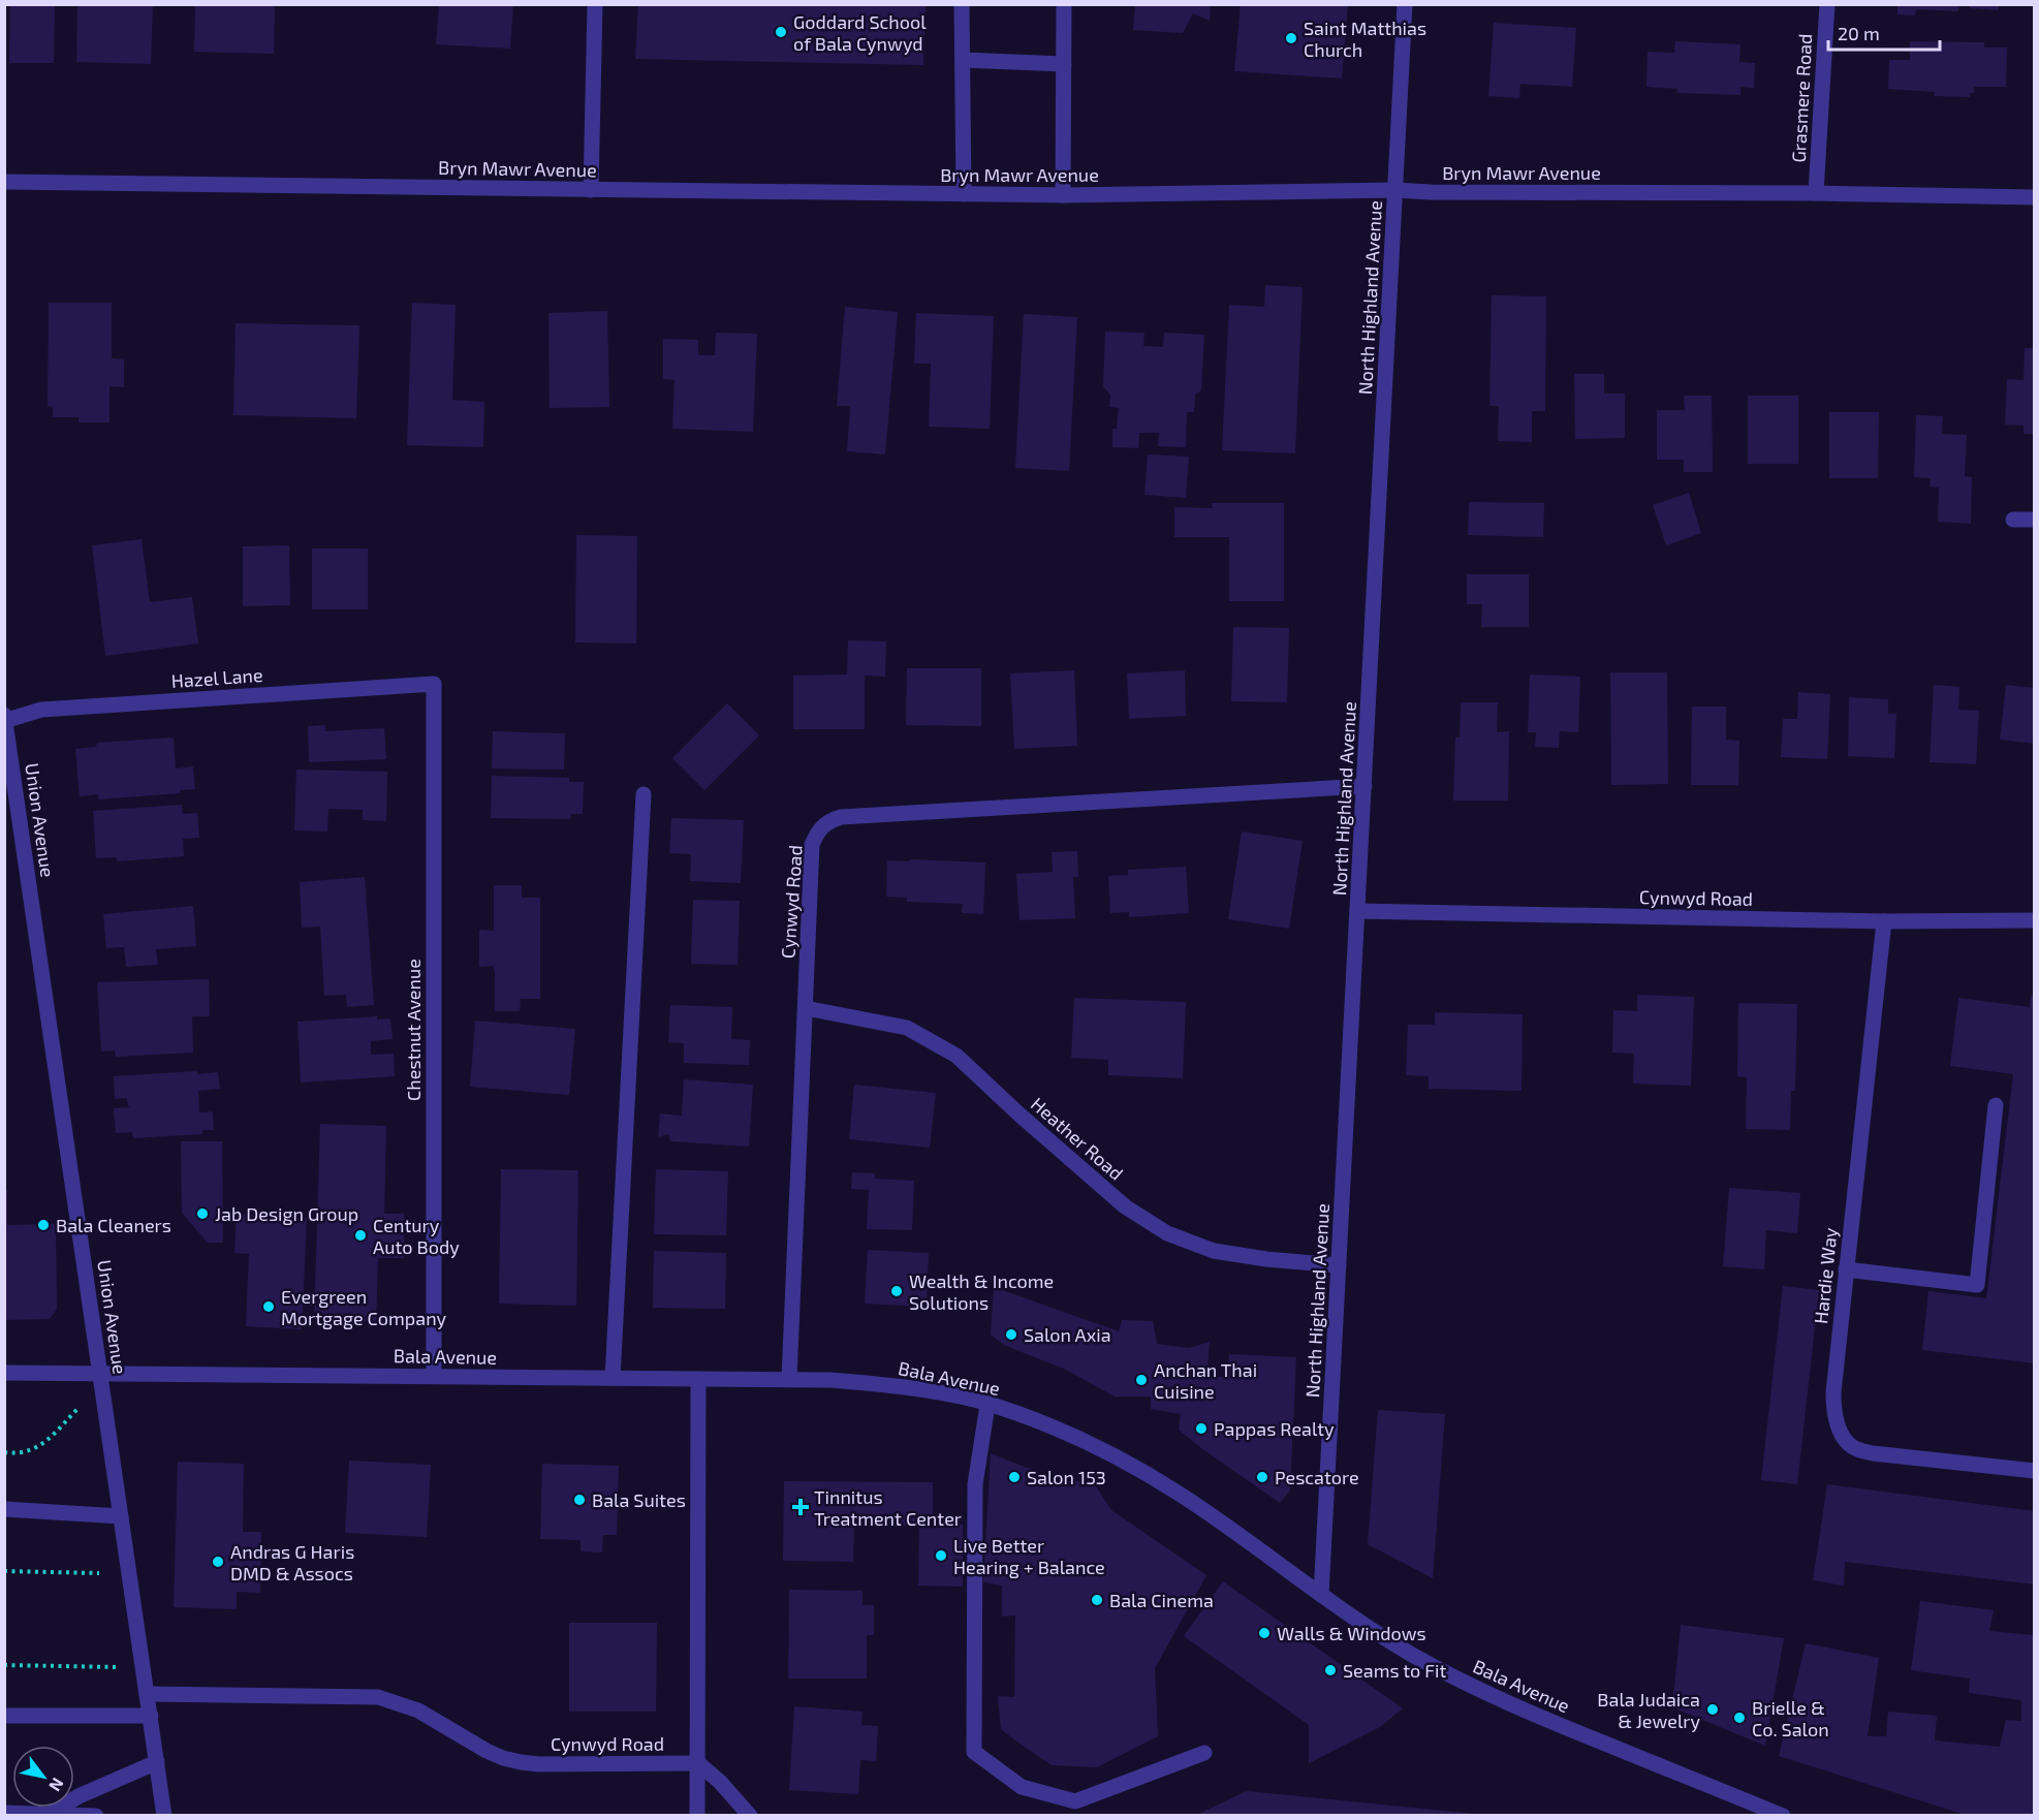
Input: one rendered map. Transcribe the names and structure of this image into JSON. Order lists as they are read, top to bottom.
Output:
{
  "streets": {
    "street": [
      "Grasmere Road",
      "Bryn Mawr Avenue",
      "North Highland Avenue",
      "Hazel Lane",
      "Union Avenue",
      "Cynwyd Road",
      "Chestnut Avenue",
      "Heather Road",
      "Hardie Way",
      "Bala Avenue"
    ]
  },
  "crossings": [
    ["Grasmere Road", "Bryn Mawr Avenue"],
    ["Bryn Mawr Avenue", "North Highland Avenue"],
    ["North Highland Avenue", "Cynwyd Road"],
    ["North Highland Avenue", "Heather Road"],
    ["North Highland Avenue", "Bala Avenue"],
    ["Hazel Lane", "Union Avenue"],
    ["Hazel Lane", "Chestnut Avenue"],
    ["Union Avenue", "Cynwyd Road"],
    ["Union Avenue", "Bala Avenue"],
    ["Cynwyd Road", "Heather Road"],
    ["Cynwyd Road", "Hardie Way"],
    ["Cynwyd Road", "Bala Avenue"],
    ["Chestnut Avenue", "Bala Avenue"]
  ],
  "places": {
    "other": [
      "Goddard School of Bala Cynwyd",
      "Saint Matthias Church",
      "Jab Design Group",
      "Bala Cleaners",
      "Century Auto Body",
      "Wealth & Income Solutions",
      "Evergreen Mortgage Company",
      "Salon Axia",
      "Anchan Thai Cuisine",
      "Pappas Realty",
      "Salon 153",
      "Pescatore",
      "Bala Suites",
      "Live Better Hearing + Balance",
      "Andras G Haris DMD & Assocs",
      "Bala Cinema",
      "Walls & Windows",
      "Seams to Fit",
      "Bala Judaica & Jewelry",
      "Brielle & Co. Salon"
    ],
    "health": ["Tinnitus Treatment Center"]
  },
  "scale_bar": "20 m",
  "north": "bottom right"
}
